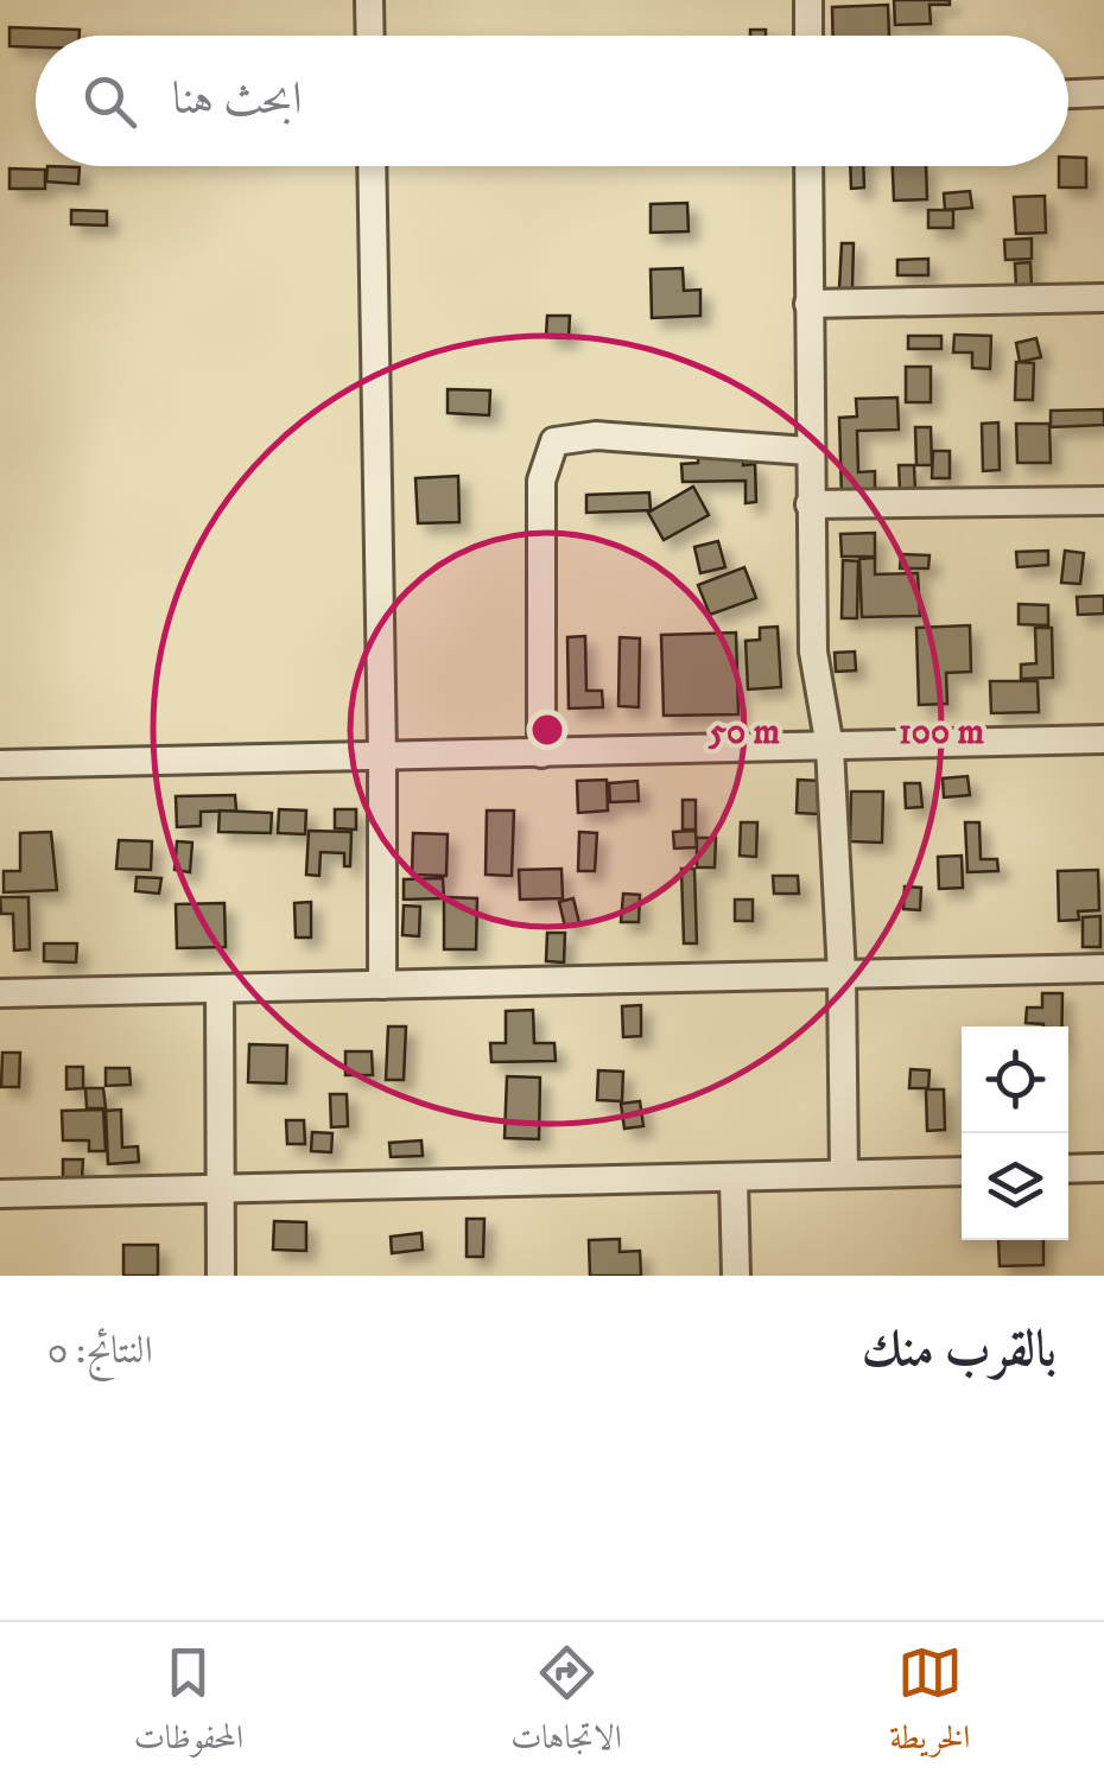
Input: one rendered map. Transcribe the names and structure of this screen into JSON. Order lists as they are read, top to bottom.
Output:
{
  "page": {
    "search": "ابحث هنا",
    "heading": ["بالقرب منك", "النتائج: 0"],
    "nav": ["الخريطة", "الاتجاهات", "المحفوظات"]
  },
  "rings": ["50 m", "100 m"]
}
